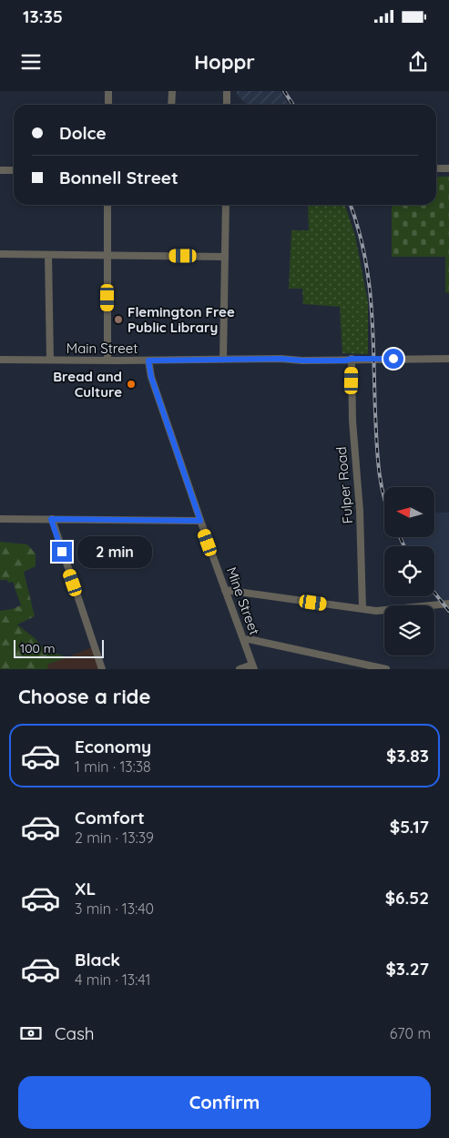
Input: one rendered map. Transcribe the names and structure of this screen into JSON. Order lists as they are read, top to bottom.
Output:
{
  "streets": {
    "street": ["Main Street", "Fulper Road", "Mine Street"]
  },
  "crossings": [
    ["Main Street", "Fulper Road"],
    ["Main Street", "Mine Street"]
  ],
  "places": ["Flemington Free Public Library", "Bread and Culture"],
  "scale_bar": "100 m",
  "north": "left",
  "page": {
    "status": "13:35",
    "header": "Hoppr",
    "banner": ["Dolce", "Bonnell Street"],
    "bubble": "2 min",
    "scale": "100 m",
    "heading": "Choose a ride",
    "list": [
      {
        "name": "Economy",
        "note": "1 min · 13:38",
        "value": "$3.83"
      },
      {
        "name": "Comfort",
        "note": "2 min · 13:39",
        "value": "$5.17"
      },
      {
        "name": "XL",
        "note": "3 min · 13:40",
        "value": "$6.52"
      },
      {
        "name": "Black",
        "note": "4 min · 13:41",
        "value": "$3.27"
      }
    ],
    "pay": ["Cash", "670 m"],
    "buttons": "Confirm"
  }
}
